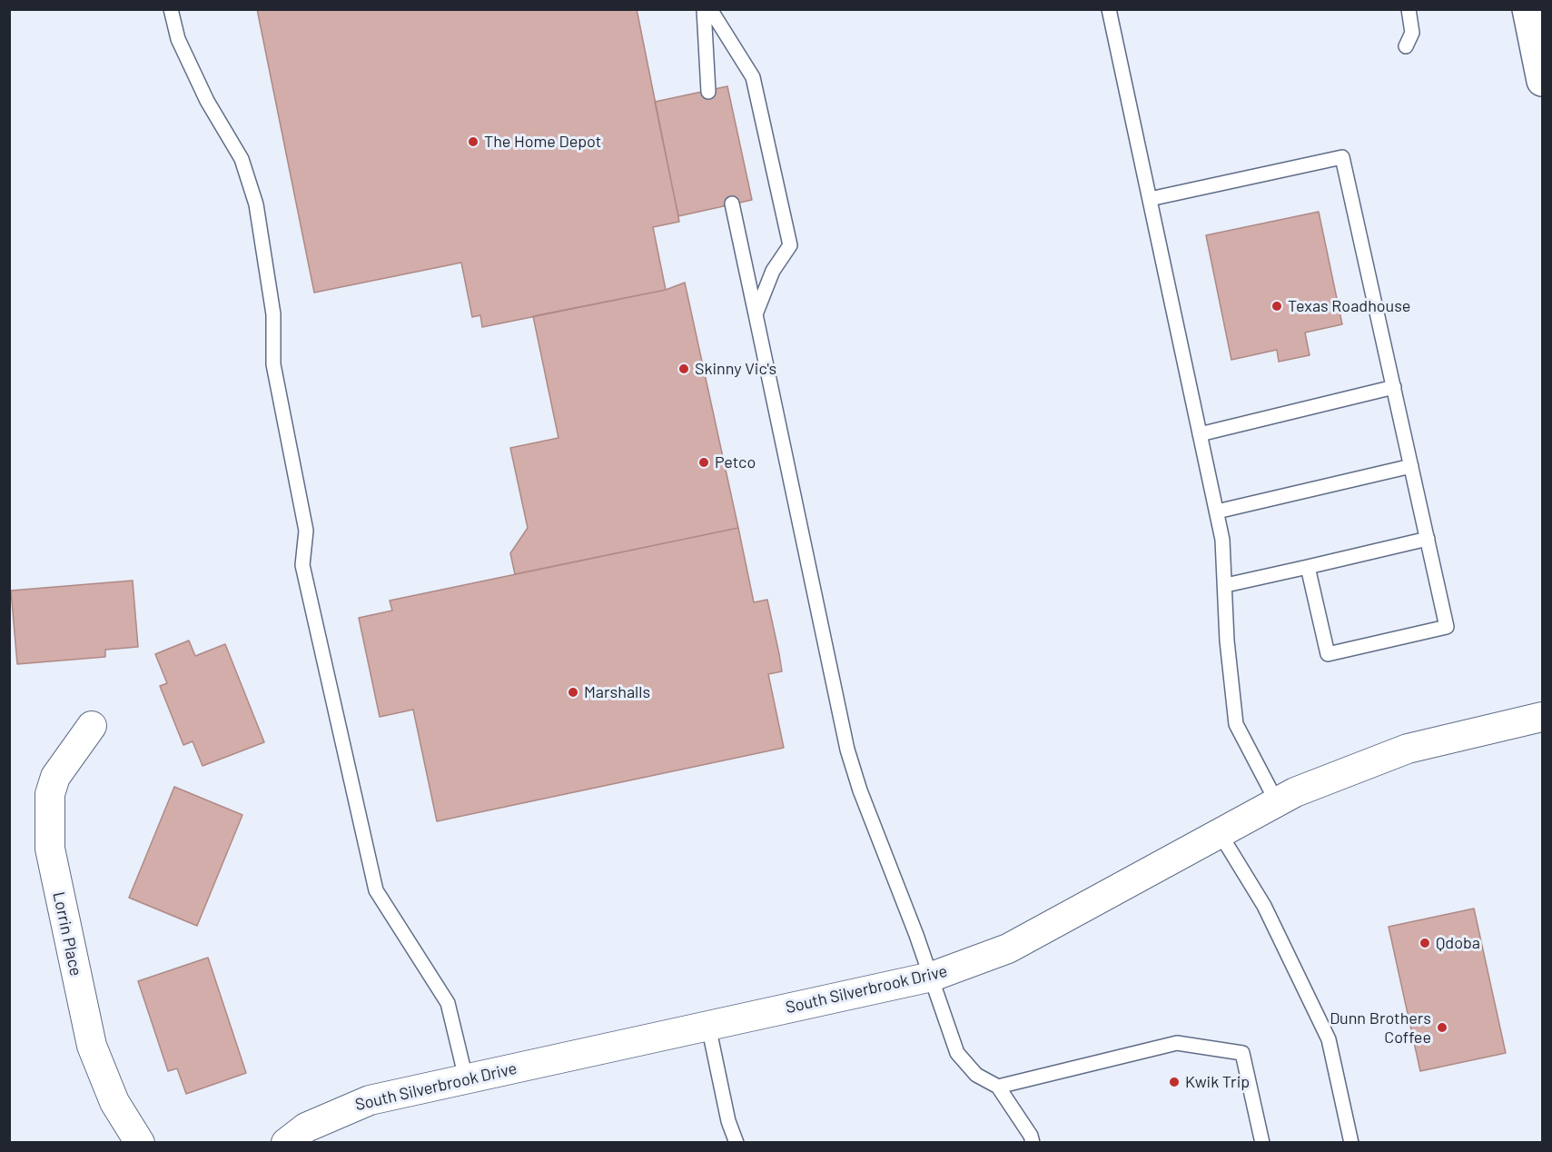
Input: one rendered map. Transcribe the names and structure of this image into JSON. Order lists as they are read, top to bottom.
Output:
{
  "streets": {
    "street": ["Lorrin Place", "South Silverbrook Drive"]
  },
  "places": [
    "The Home Depot",
    "Texas Roadhouse",
    "Skinny Vic's",
    "Petco",
    "Marshalls",
    "Qdoba",
    "Dunn Brothers Coffee",
    "Kwik Trip"
  ]
}
